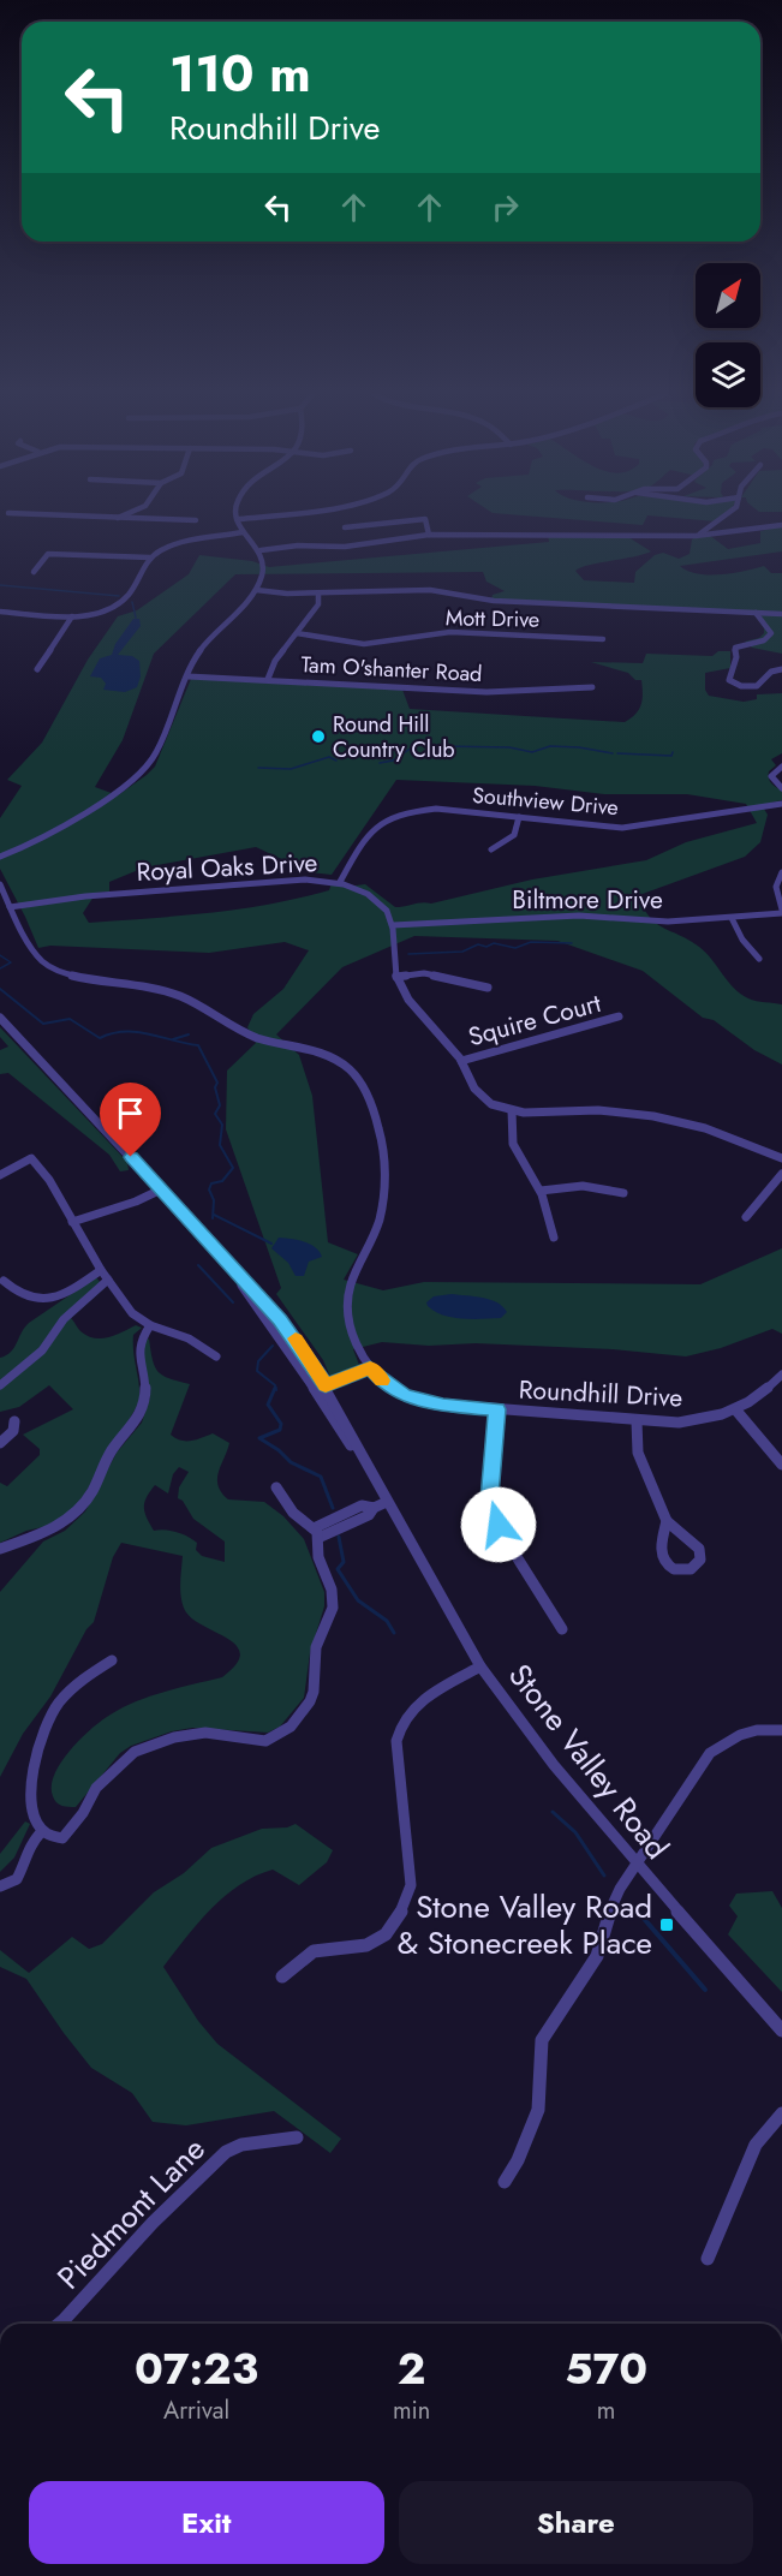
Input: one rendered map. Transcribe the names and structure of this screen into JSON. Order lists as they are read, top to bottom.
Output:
{
  "streets": {
    "street": [
      "Mott Drive",
      "Tam O'shanter Road",
      "Southview Drive",
      "Royal Oaks Drive",
      "Biltmore Drive",
      "Squire Court",
      "Roundhill Drive",
      "Stone Valley Road",
      "Piedmont Lane"
    ]
  },
  "crossings": [
    ["Southview Drive", "Royal Oaks Drive"],
    ["Royal Oaks Drive", "Biltmore Drive"],
    ["Royal Oaks Drive", "Roundhill Drive"]
  ],
  "places": {
    "other": ["Round Hill Country Club"],
    "transit": ["Stone Valley Road & Stonecreek Place"]
  },
  "north": "top right",
  "page": {
    "turn": ["110 m", "Roundhill Drive"],
    "eta": [
      "07:23",
      "Arrival",
      "2",
      "min",
      "570",
      "m"
    ],
    "buttons": ["Exit", "Share"]
  }
}
